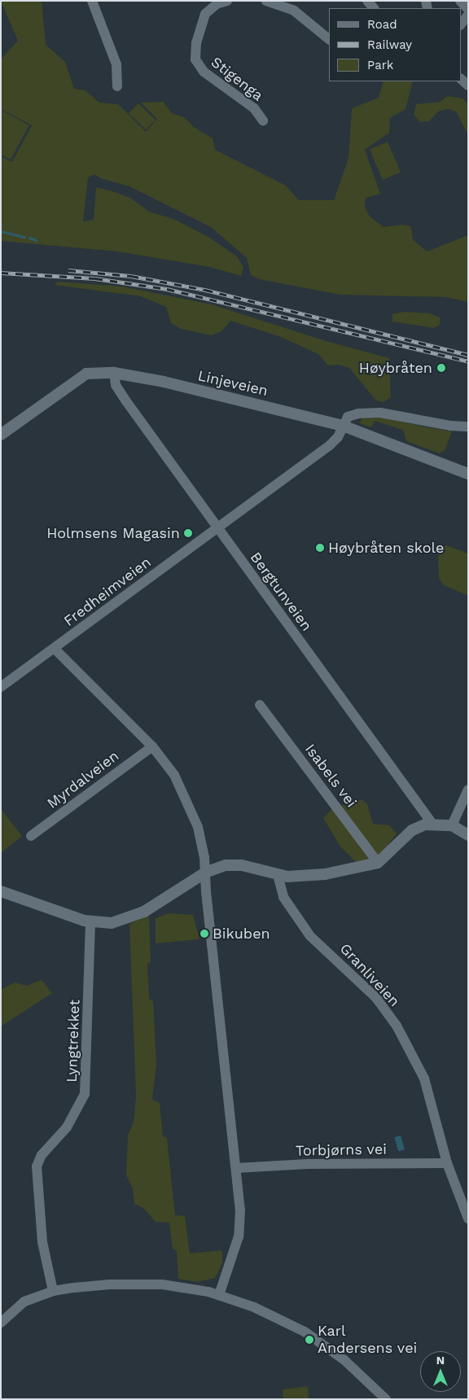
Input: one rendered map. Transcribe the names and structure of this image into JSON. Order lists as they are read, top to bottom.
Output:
{
  "streets": {
    "street": [
      "Stigenga",
      "Linjeveien",
      "Fredheimveien",
      "Bergtunveien",
      "Isabels vei",
      "Myrdalveien",
      "Granliveien",
      "Lyngtrekket",
      "Torbjørns vei"
    ]
  },
  "crossings": [
    ["Linjeveien", "Fredheimveien"],
    ["Linjeveien", "Bergtunveien"],
    ["Fredheimveien", "Bergtunveien"],
    ["Granliveien", "Torbjørns vei"]
  ],
  "places": [
    "Høybråten",
    "Holmsens Magasin",
    "Høybråten skole",
    "Bikuben",
    "Karl Andersens vei"
  ],
  "legend": ["Road", "Railway", "Park"],
  "north": "top"
}
